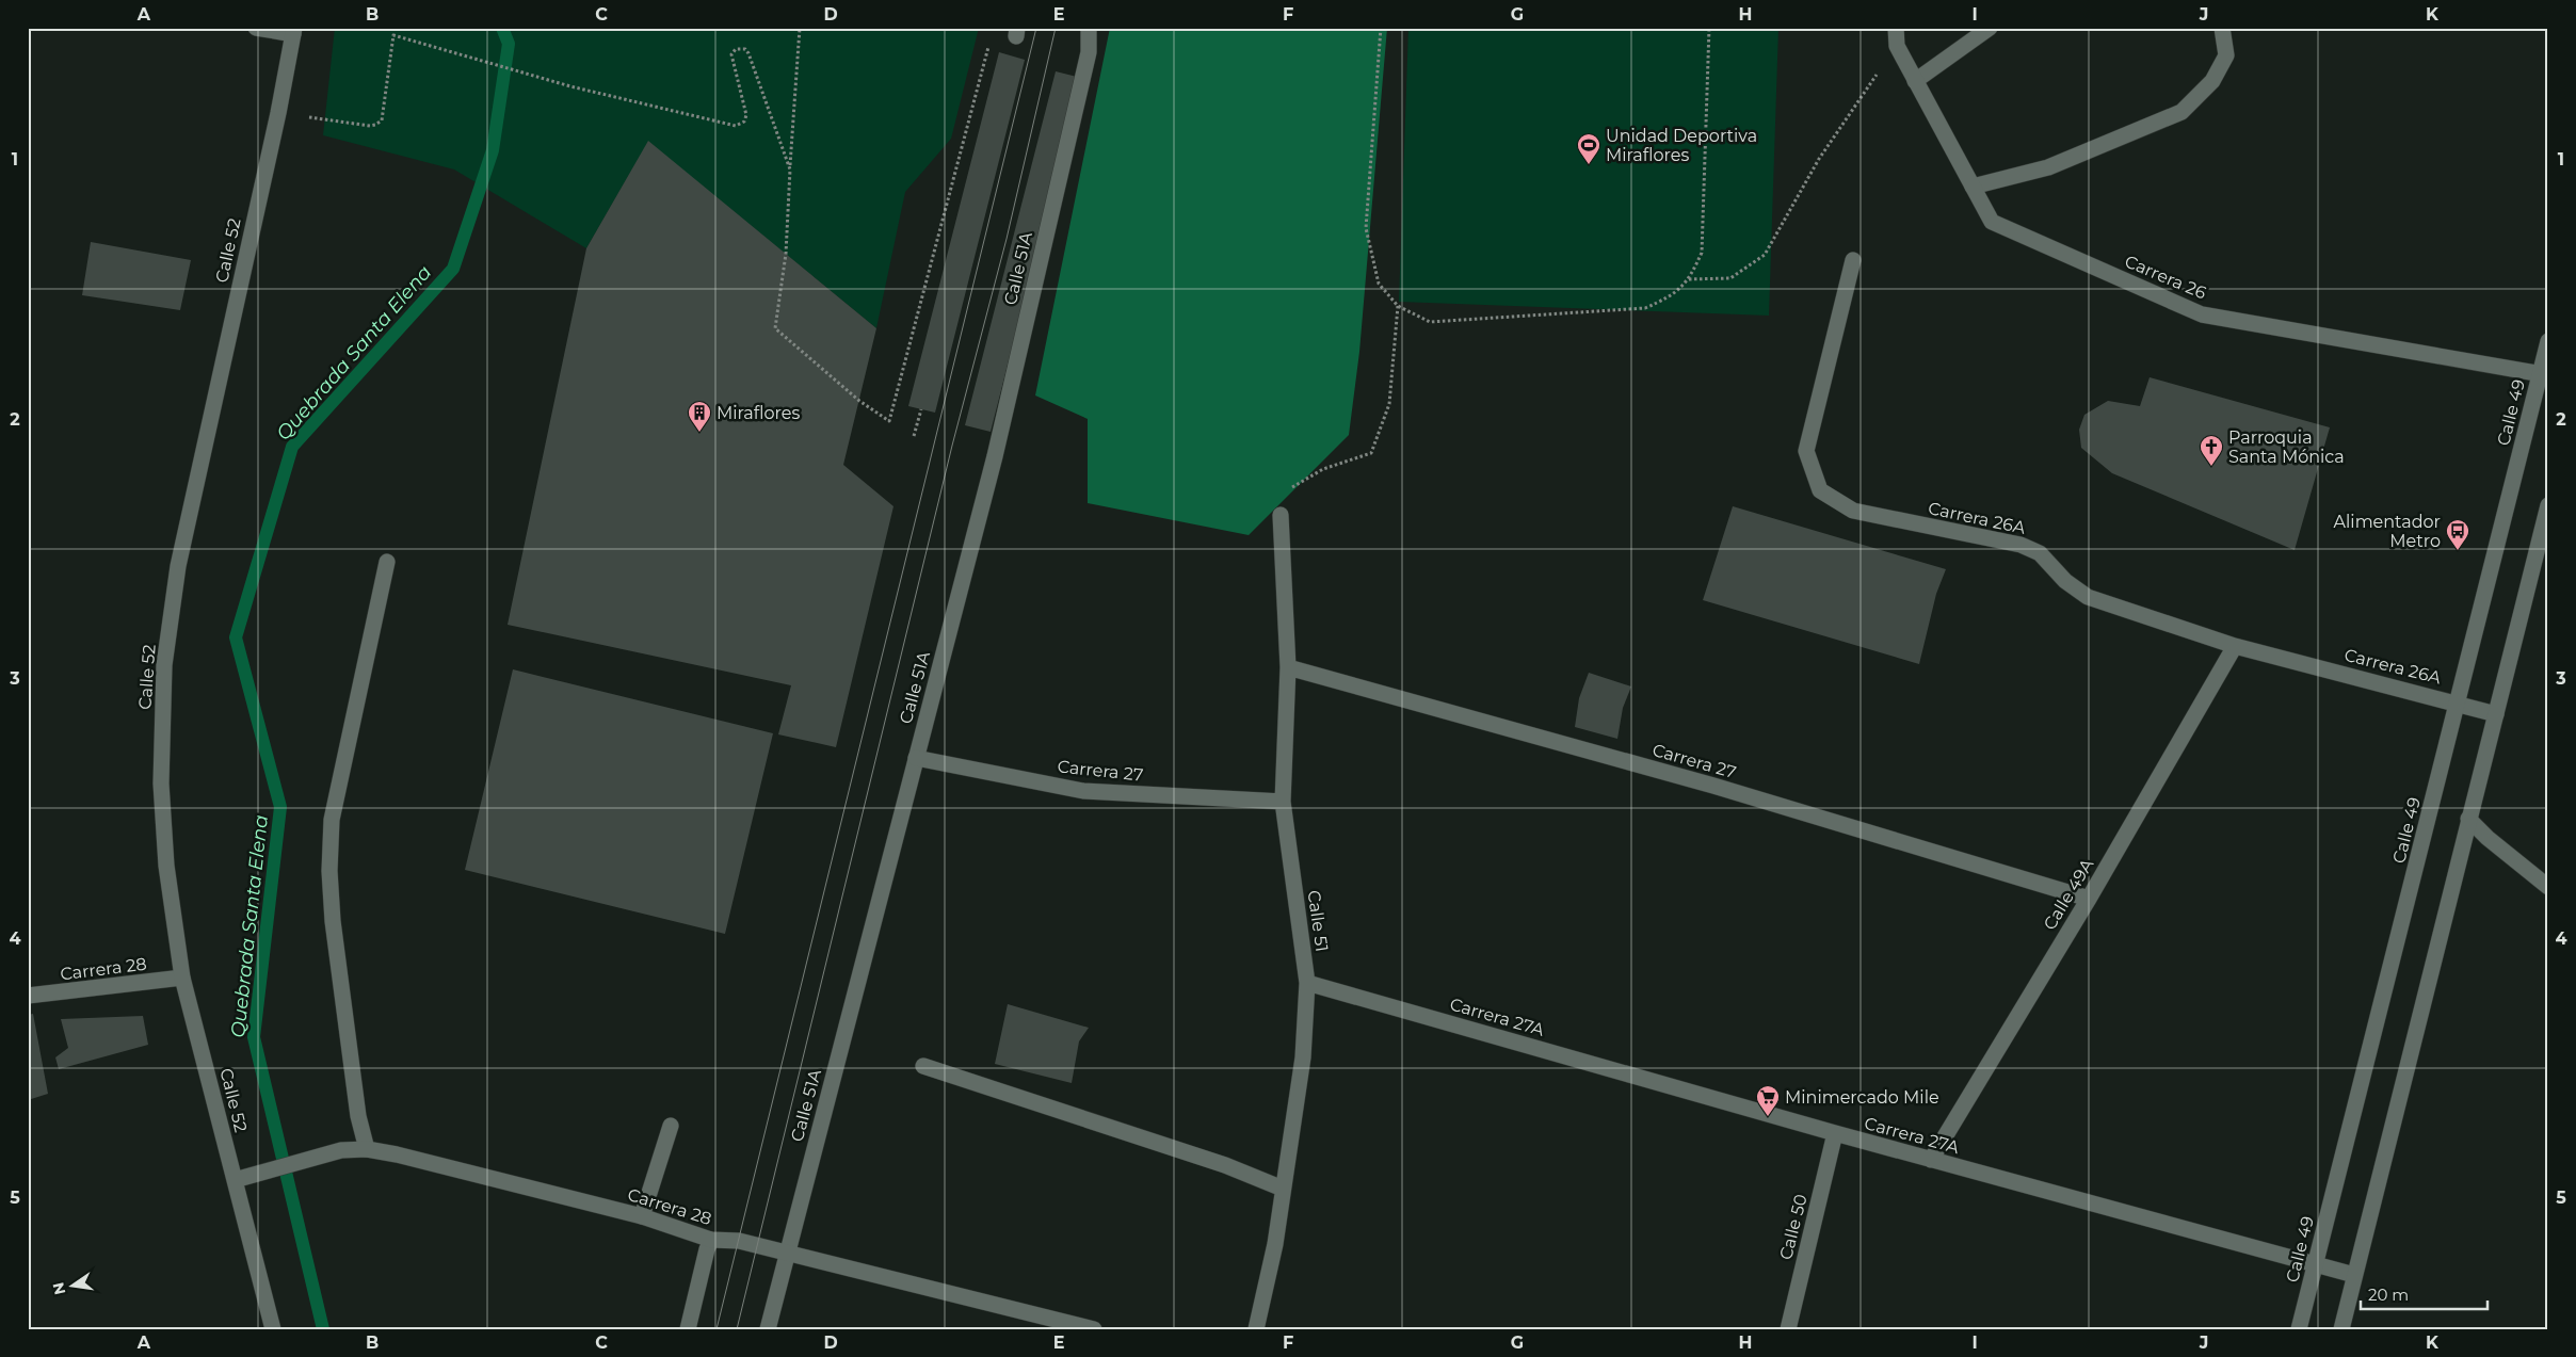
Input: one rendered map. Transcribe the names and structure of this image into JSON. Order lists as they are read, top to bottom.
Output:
{
  "streets": {
    "street": [
      "Calle 52",
      "Calle 51A",
      "Carrera 26",
      "Calle 49",
      "Carrera 26A",
      "Carrera 27",
      "Calle 49A",
      "Calle 51",
      "Carrera 28",
      "Carrera 27A",
      "Calle 50"
    ]
  },
  "crossings": [
    ["Calle 52", "Carrera 28"],
    ["Calle 51A", "Carrera 27"],
    ["Calle 51A", "Carrera 28"],
    ["Carrera 26", "Calle 49"],
    ["Calle 49", "Carrera 26A"],
    ["Calle 49", "Carrera 27A"],
    ["Carrera 26A", "Calle 49A"],
    ["Carrera 27", "Calle 49A"],
    ["Carrera 27", "Calle 51"],
    ["Calle 49A", "Carrera 27A"],
    ["Calle 51", "Carrera 27A"],
    ["Carrera 27A", "Calle 50"]
  ],
  "water": ["Quebrada Santa Elena"],
  "places": {
    "sports": ["Unidad Deportiva Miraflores"],
    "building": ["Miraflores"],
    "church": ["Parroquia Santa Mónica"],
    "bus stop": ["Alimentador Metro"],
    "supermarket": ["Minimercado Mile"]
  },
  "scale_bar": "20 m",
  "north": "left",
  "grid": {
    "columns": [
      "A",
      "B",
      "C",
      "D",
      "E",
      "F",
      "G",
      "H",
      "I",
      "J",
      "K"
    ],
    "rows": [
      "1",
      "2",
      "3",
      "4",
      "5"
    ]
  }
}
